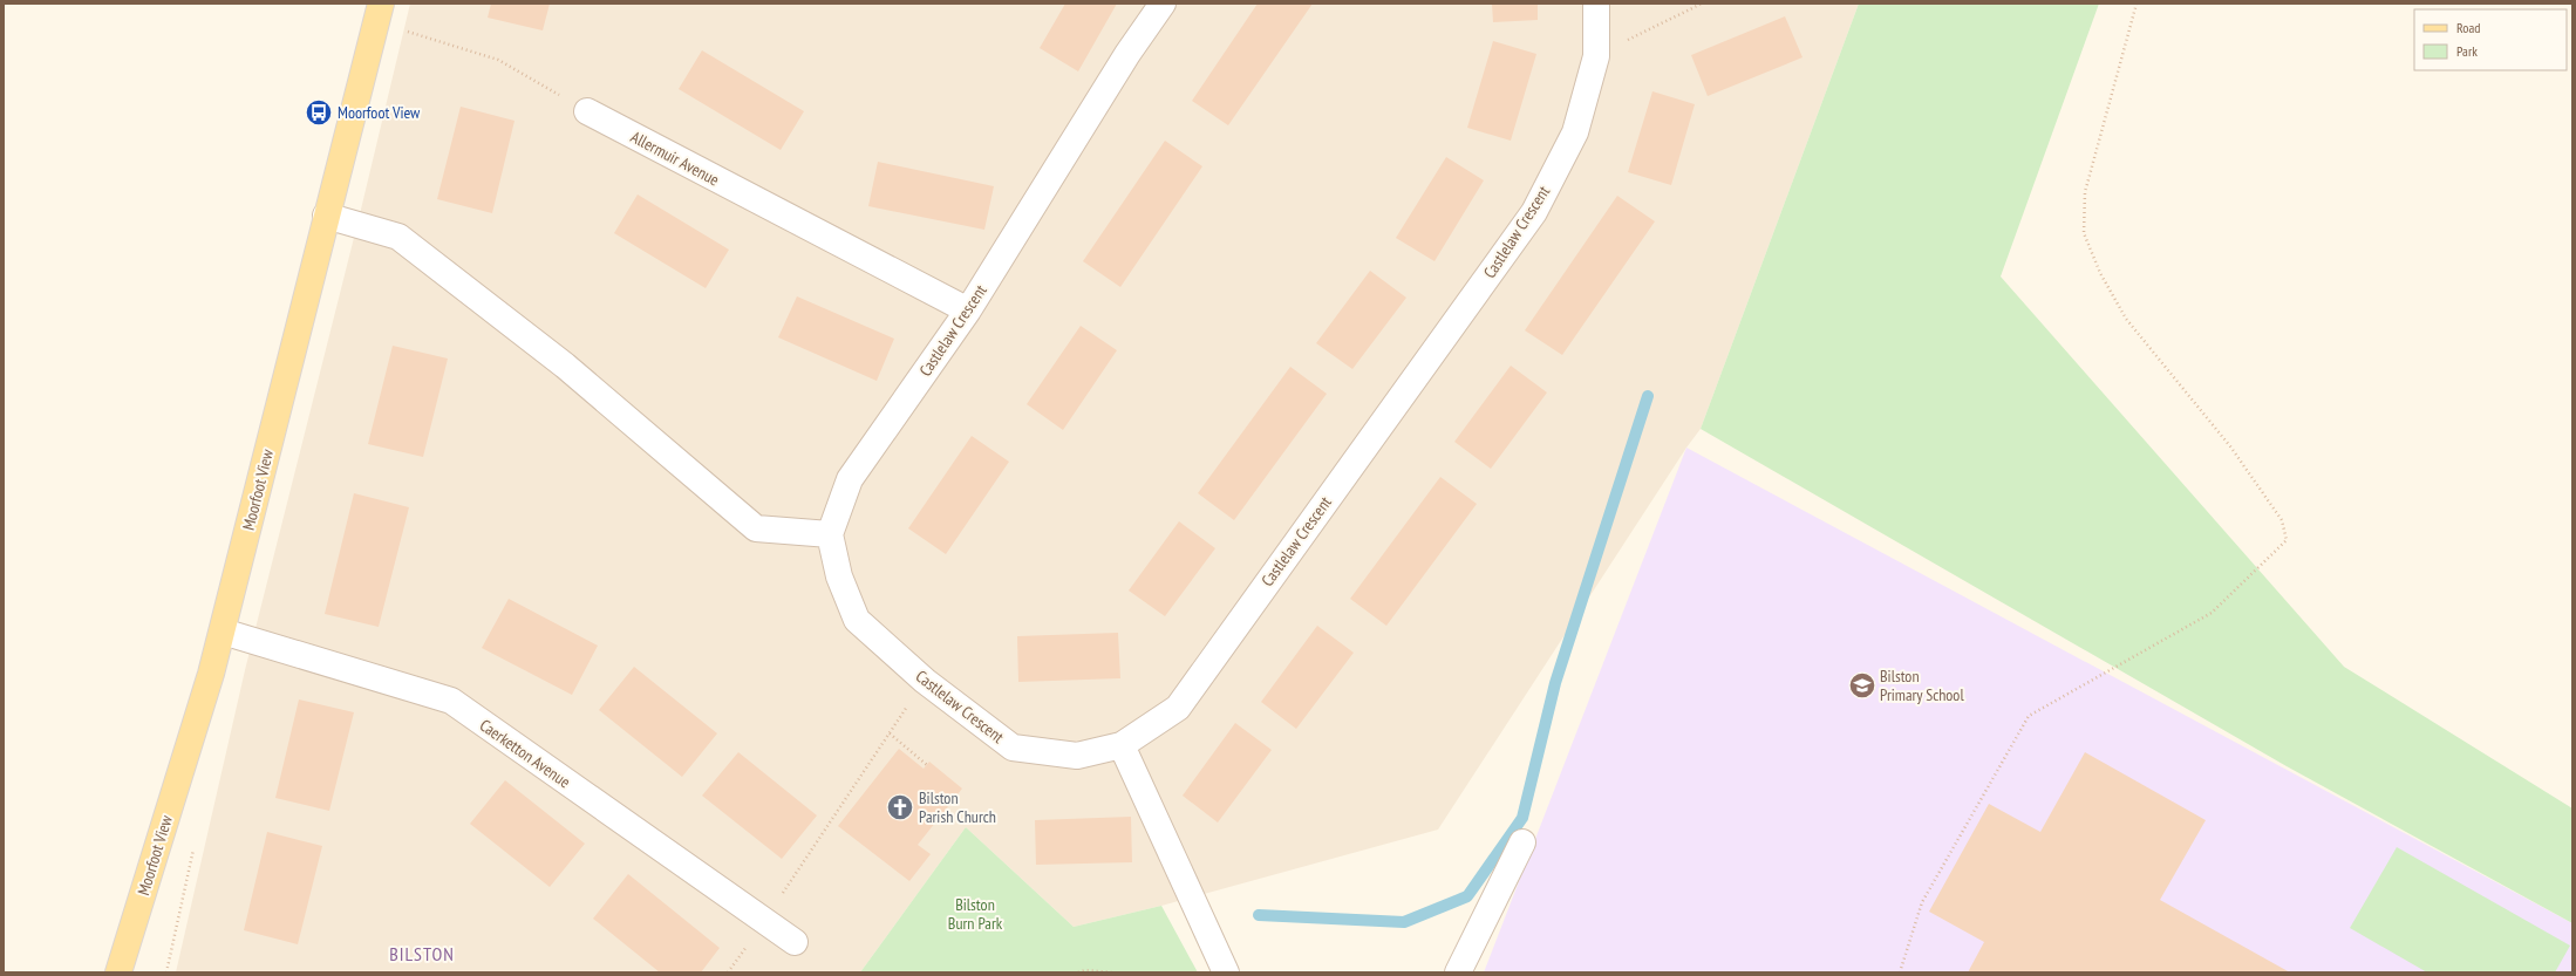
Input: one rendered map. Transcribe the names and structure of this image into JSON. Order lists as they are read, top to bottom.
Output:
{
  "streets": {
    "main road": ["Moorfoot View"],
    "street": ["Allermuir Avenue", "Castlelaw Crescent", "Caerketton Avenue"]
  },
  "crossings": [
    ["Allermuir Avenue", "Castlelaw Crescent"],
    ["Moorfoot View", "Caerketton Avenue"]
  ],
  "districts": ["BILSTON"],
  "parks": ["Bilston Burn Park"],
  "places": {
    "bus stop": ["Moorfoot View"],
    "school or university": ["Bilston Primary School"],
    "church": ["Bilston Parish Church"]
  },
  "legend": ["Road", "Park"]
}
